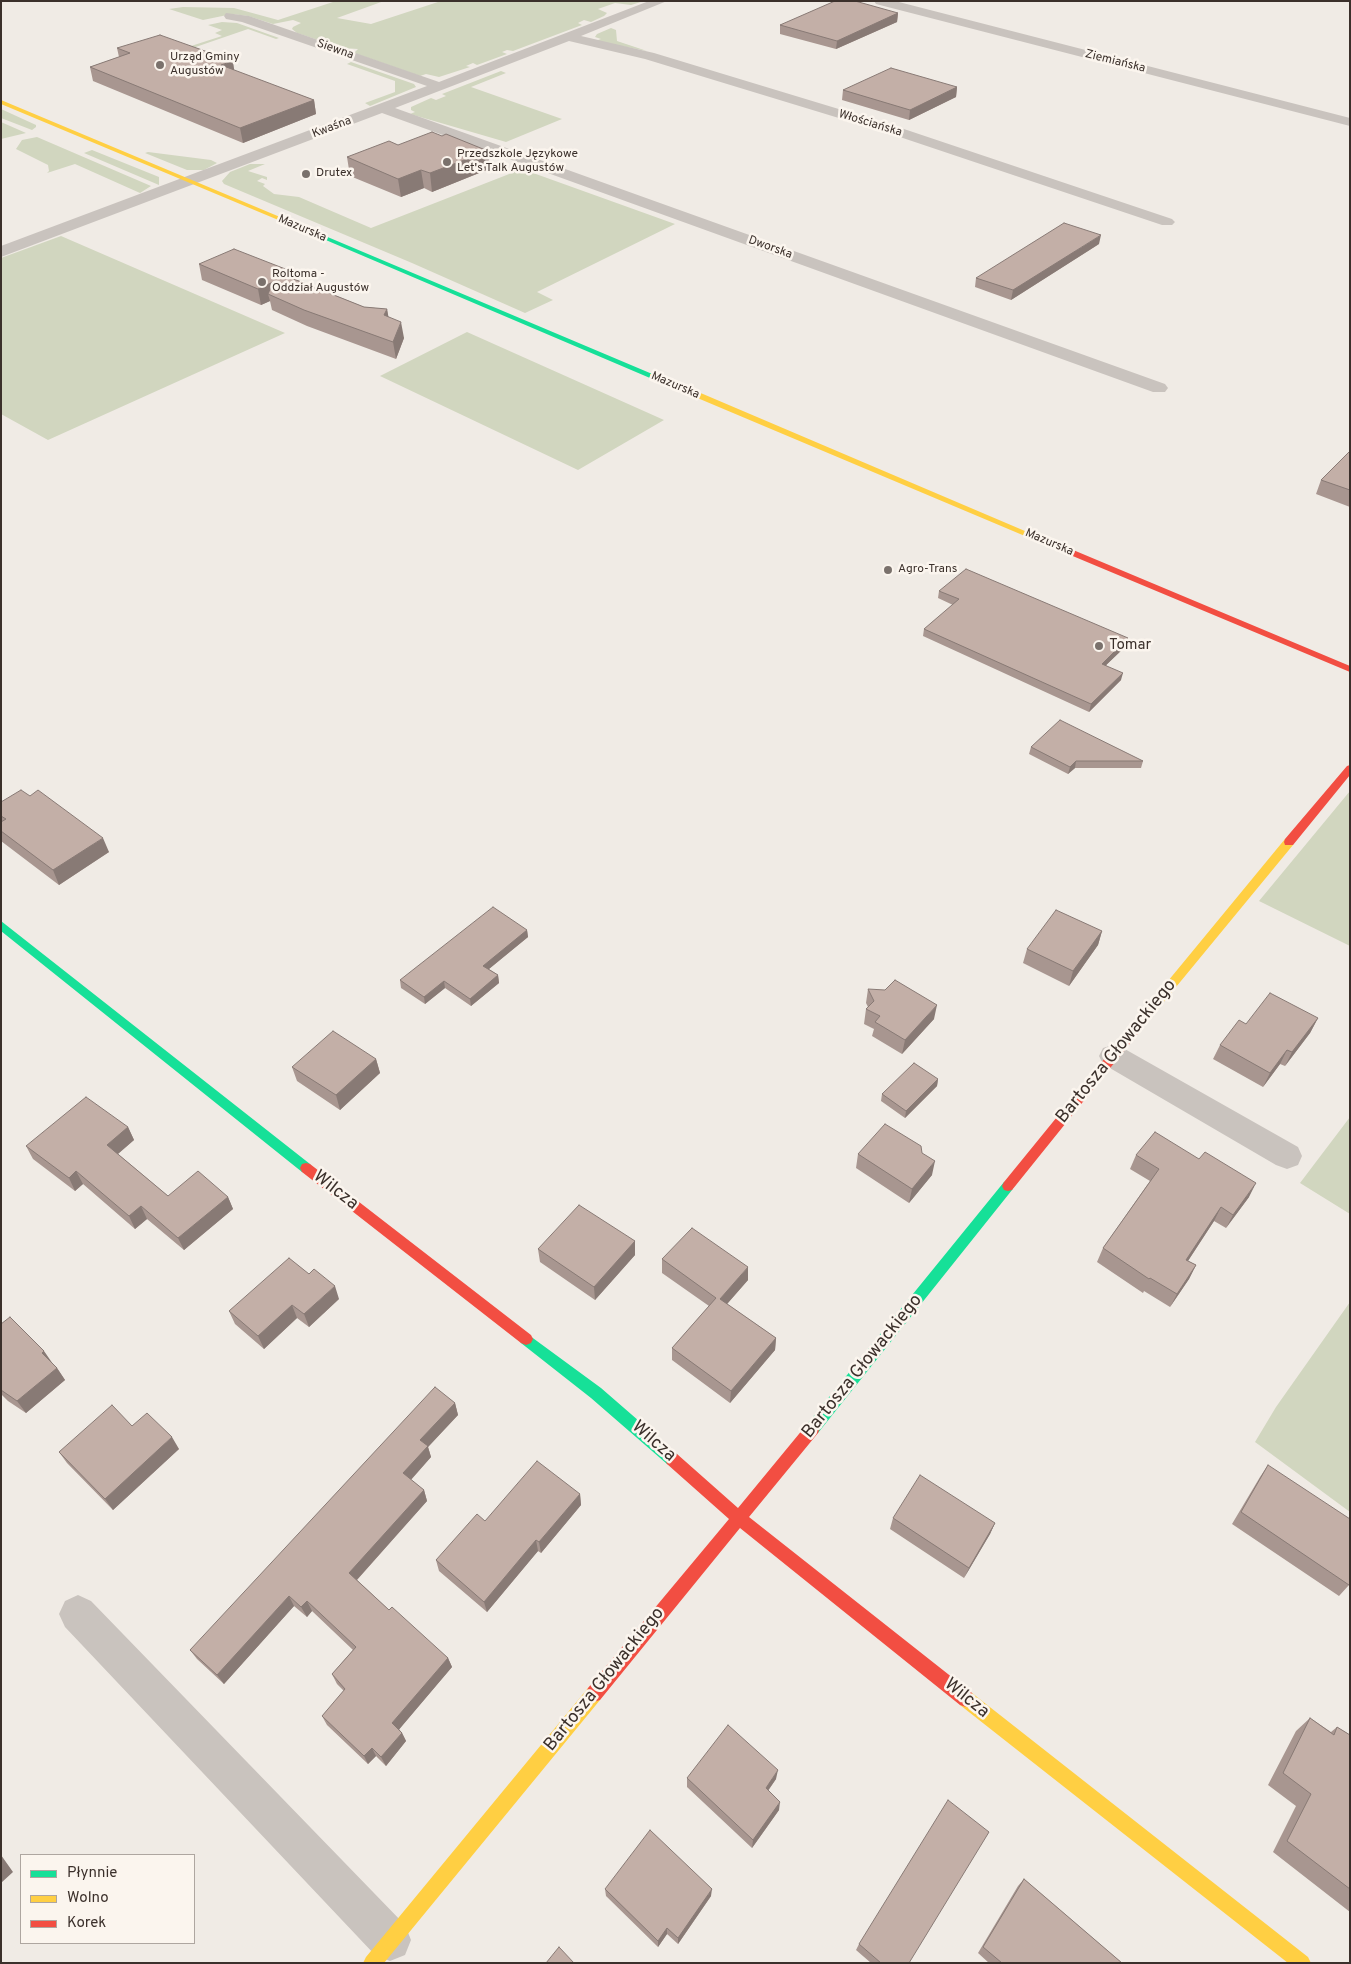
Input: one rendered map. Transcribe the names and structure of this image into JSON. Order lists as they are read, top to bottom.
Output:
{
  "streets": {
    "street": [
      "Siewna",
      "Ziemiańska",
      "Włościańska",
      "Kwaśna",
      "Mazurska",
      "Dworska",
      "Bartosza Głowackiego",
      "Wilcza"
    ]
  },
  "crossings": [
    ["Siewna", "Kwaśna"],
    ["Włościańska", "Kwaśna"],
    ["Kwaśna", "Mazurska"],
    ["Kwaśna", "Dworska"],
    ["Bartosza Głowackiego", "Wilcza"]
  ],
  "places": [
    "Urząd Gminy Augustów",
    "Przedszkole Językowe Let's Talk Augustów",
    "Drutex",
    "Roltoma - Oddział Augustów",
    "Agro-Trans",
    "Tomar"
  ],
  "legend": ["Płynnie", "Wolno", "Korek"]
}
